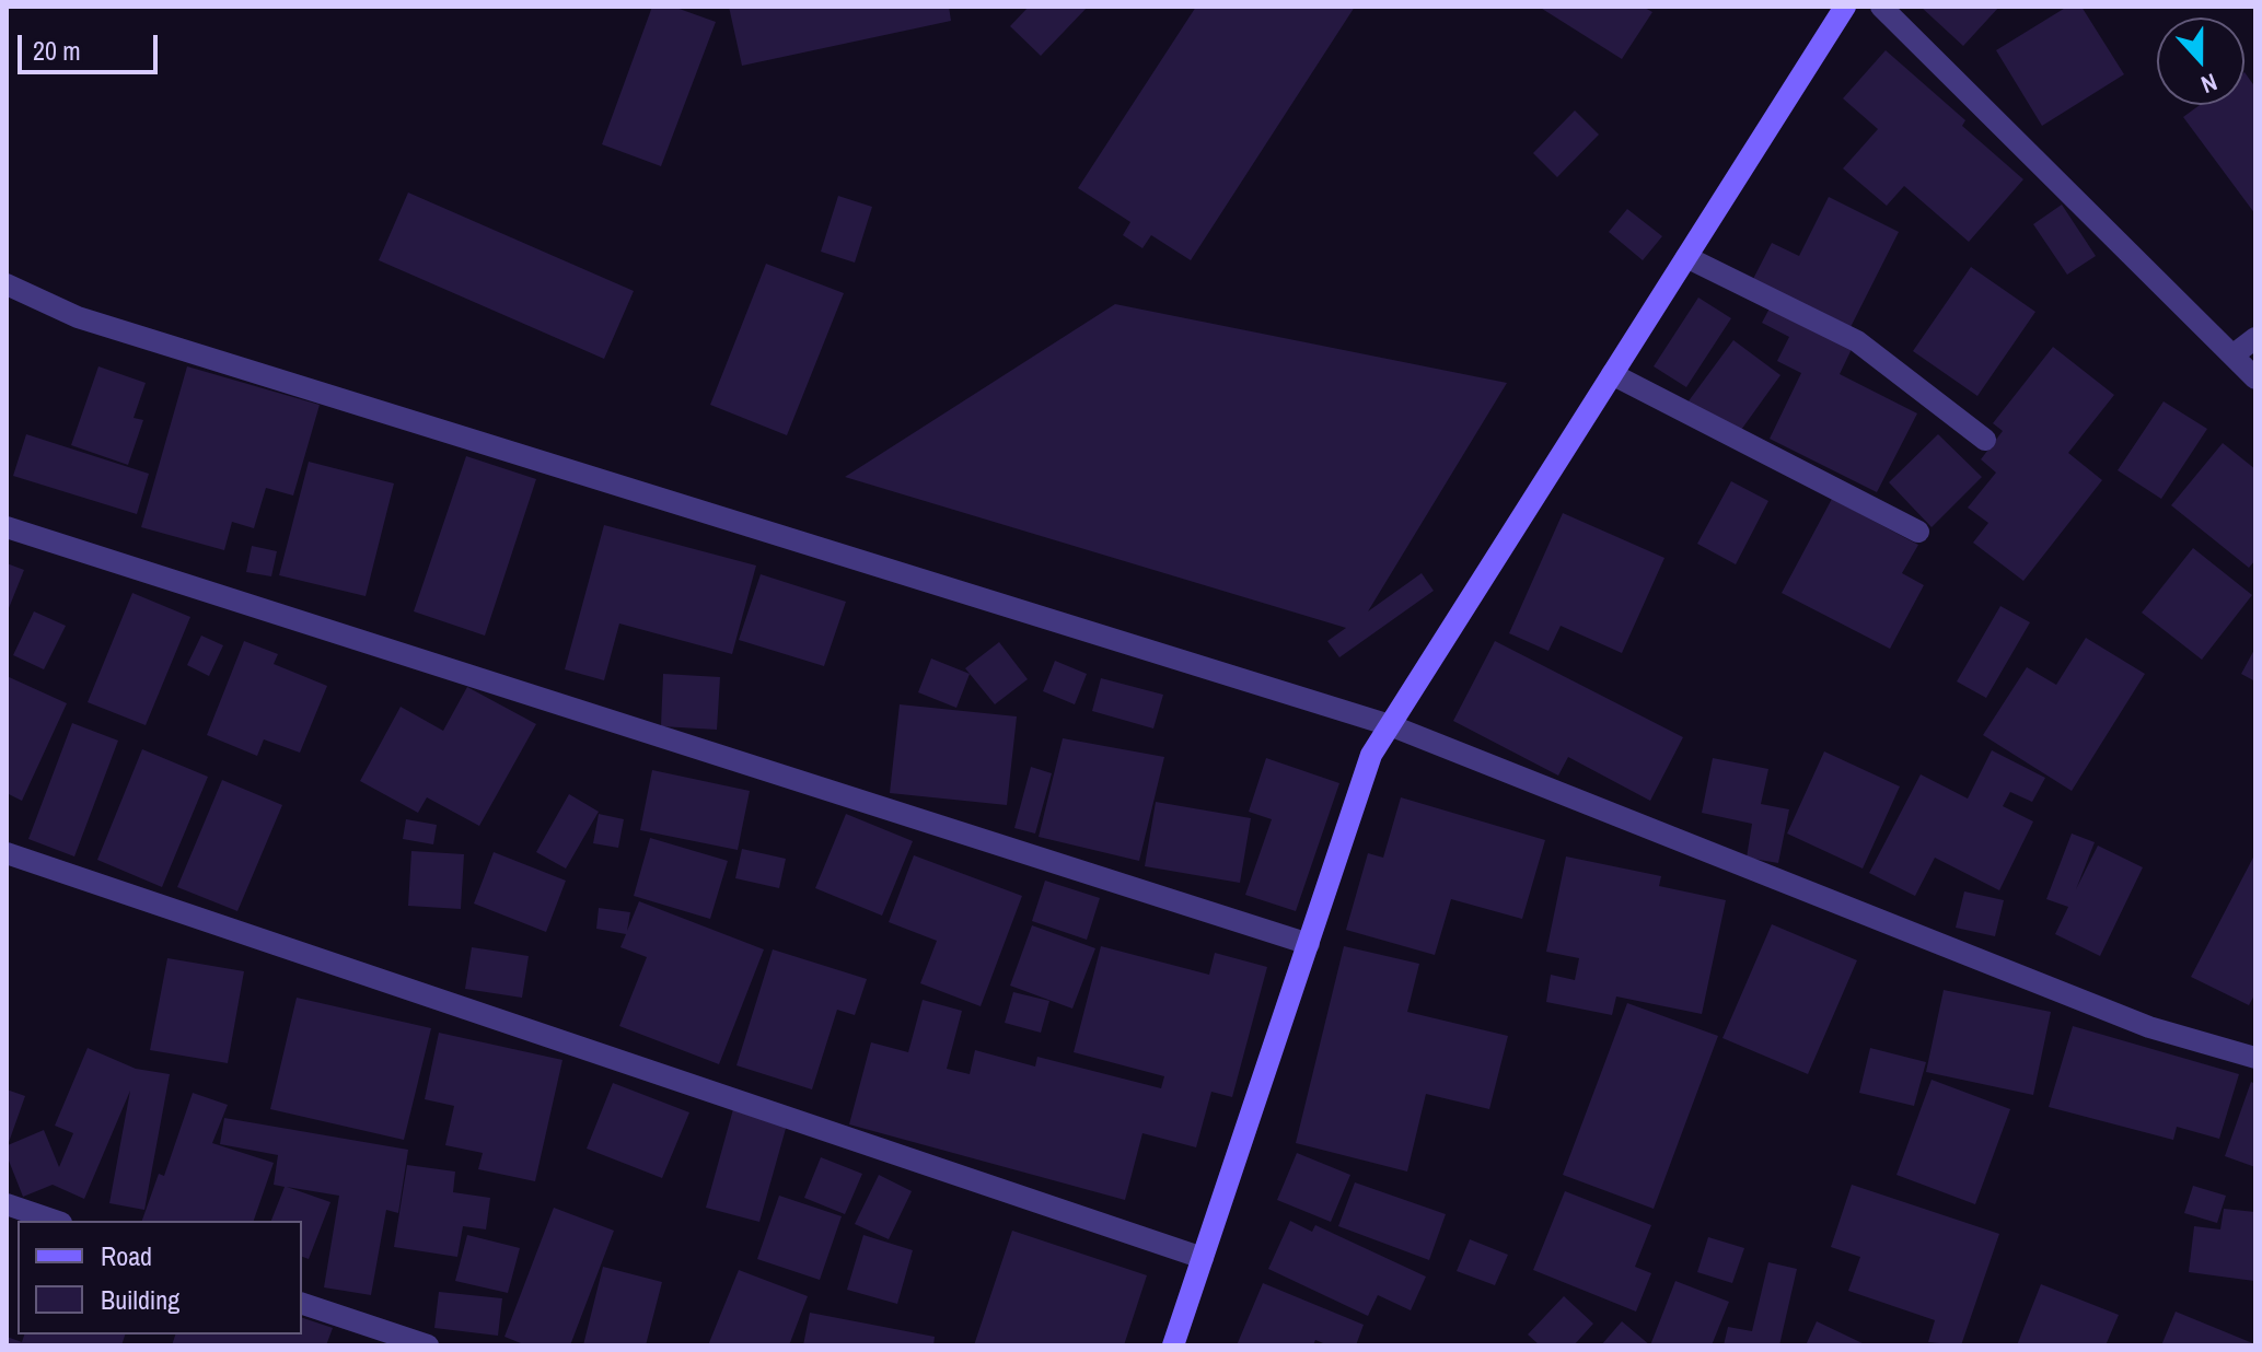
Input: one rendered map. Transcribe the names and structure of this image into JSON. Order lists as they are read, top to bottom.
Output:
{
  "legend": ["Road", "Building"],
  "scale_bar": "20 m",
  "north": "bottom"
}
